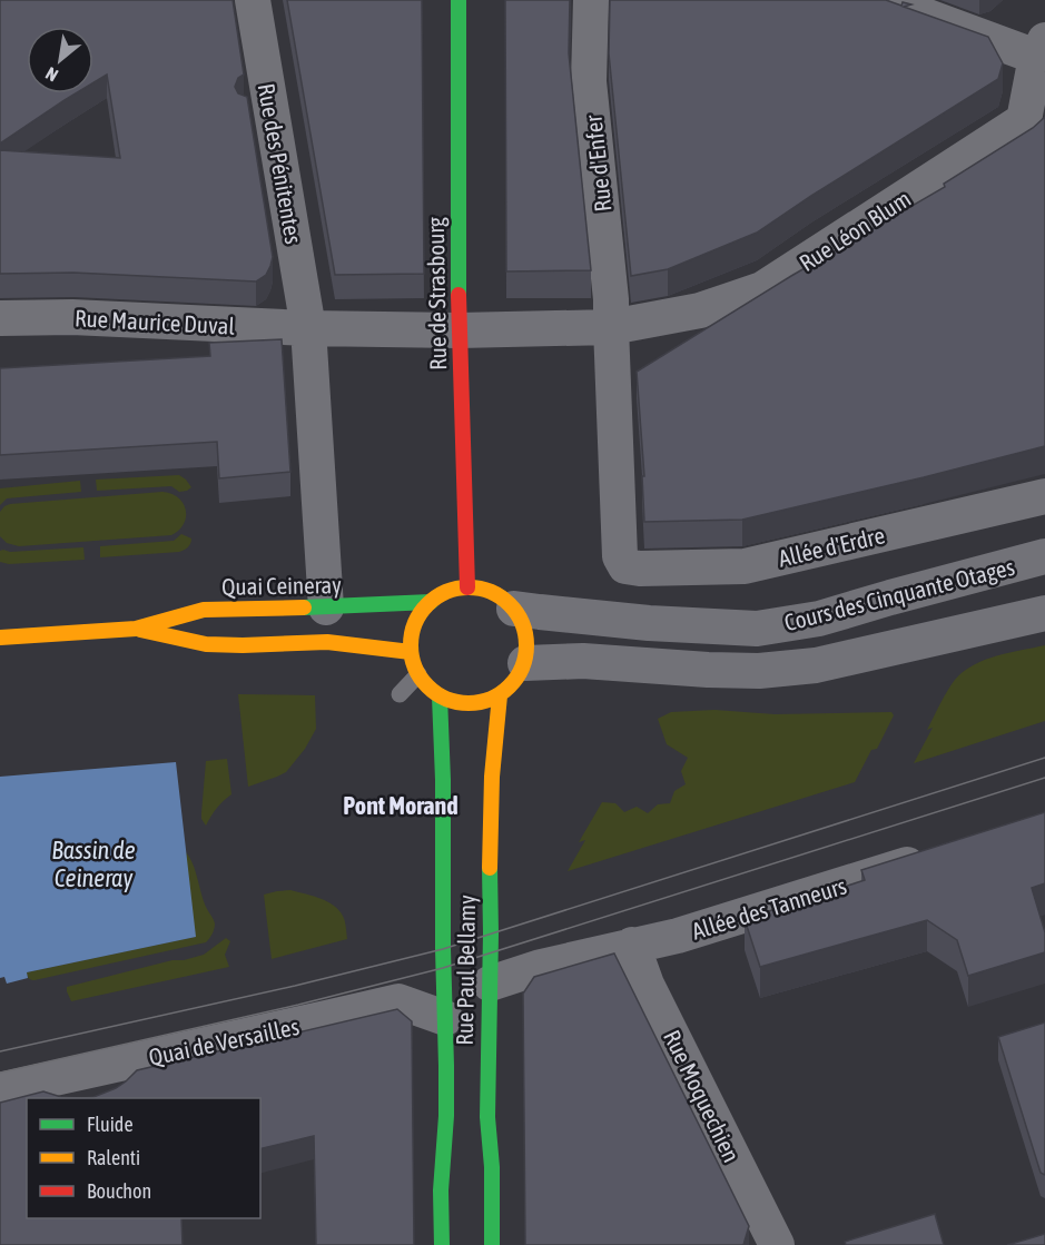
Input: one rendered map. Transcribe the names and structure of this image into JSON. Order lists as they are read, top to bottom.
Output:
{
  "streets": {
    "main road": ["Rue de Strasbourg", "Quai Ceineray", "Rue Paul Bellamy"],
    "street": [
      "Rue des Pénitentes",
      "Rue d'Enfer",
      "Rue Léon Blum",
      "Rue Maurice Duval",
      "Allée d'Erdre",
      "Cours des Cinquante Otages",
      "Allée des Tanneurs",
      "Quai de Versailles",
      "Rue Moquechien"
    ]
  },
  "crossings": [
    ["Rue des Pénitentes", "Rue Maurice Duval"],
    ["Rue des Pénitentes", "Quai Ceineray"],
    ["Rue d'Enfer", "Rue Léon Blum"],
    ["Rue d'Enfer", "Allée d'Erdre"],
    ["Rue Léon Blum", "Rue de Strasbourg"],
    ["Rue Léon Blum", "Rue Maurice Duval"],
    ["Rue de Strasbourg", "Rue Maurice Duval"],
    ["Rue de Strasbourg", "Quai Ceineray"],
    ["Rue de Strasbourg", "Cours des Cinquante Otages"],
    ["Rue de Strasbourg", "Rue Paul Bellamy"],
    ["Quai Ceineray", "Cours des Cinquante Otages"],
    ["Quai Ceineray", "Rue Paul Bellamy"],
    ["Cours des Cinquante Otages", "Rue Paul Bellamy"],
    ["Allée des Tanneurs", "Rue Paul Bellamy"],
    ["Allée des Tanneurs", "Rue Moquechien"],
    ["Rue Paul Bellamy", "Quai de Versailles"]
  ],
  "districts": ["Pont Morand"],
  "water": ["Bassin de Ceineray"],
  "legend": ["Fluide", "Ralenti", "Bouchon"],
  "north": "bottom left"
}
